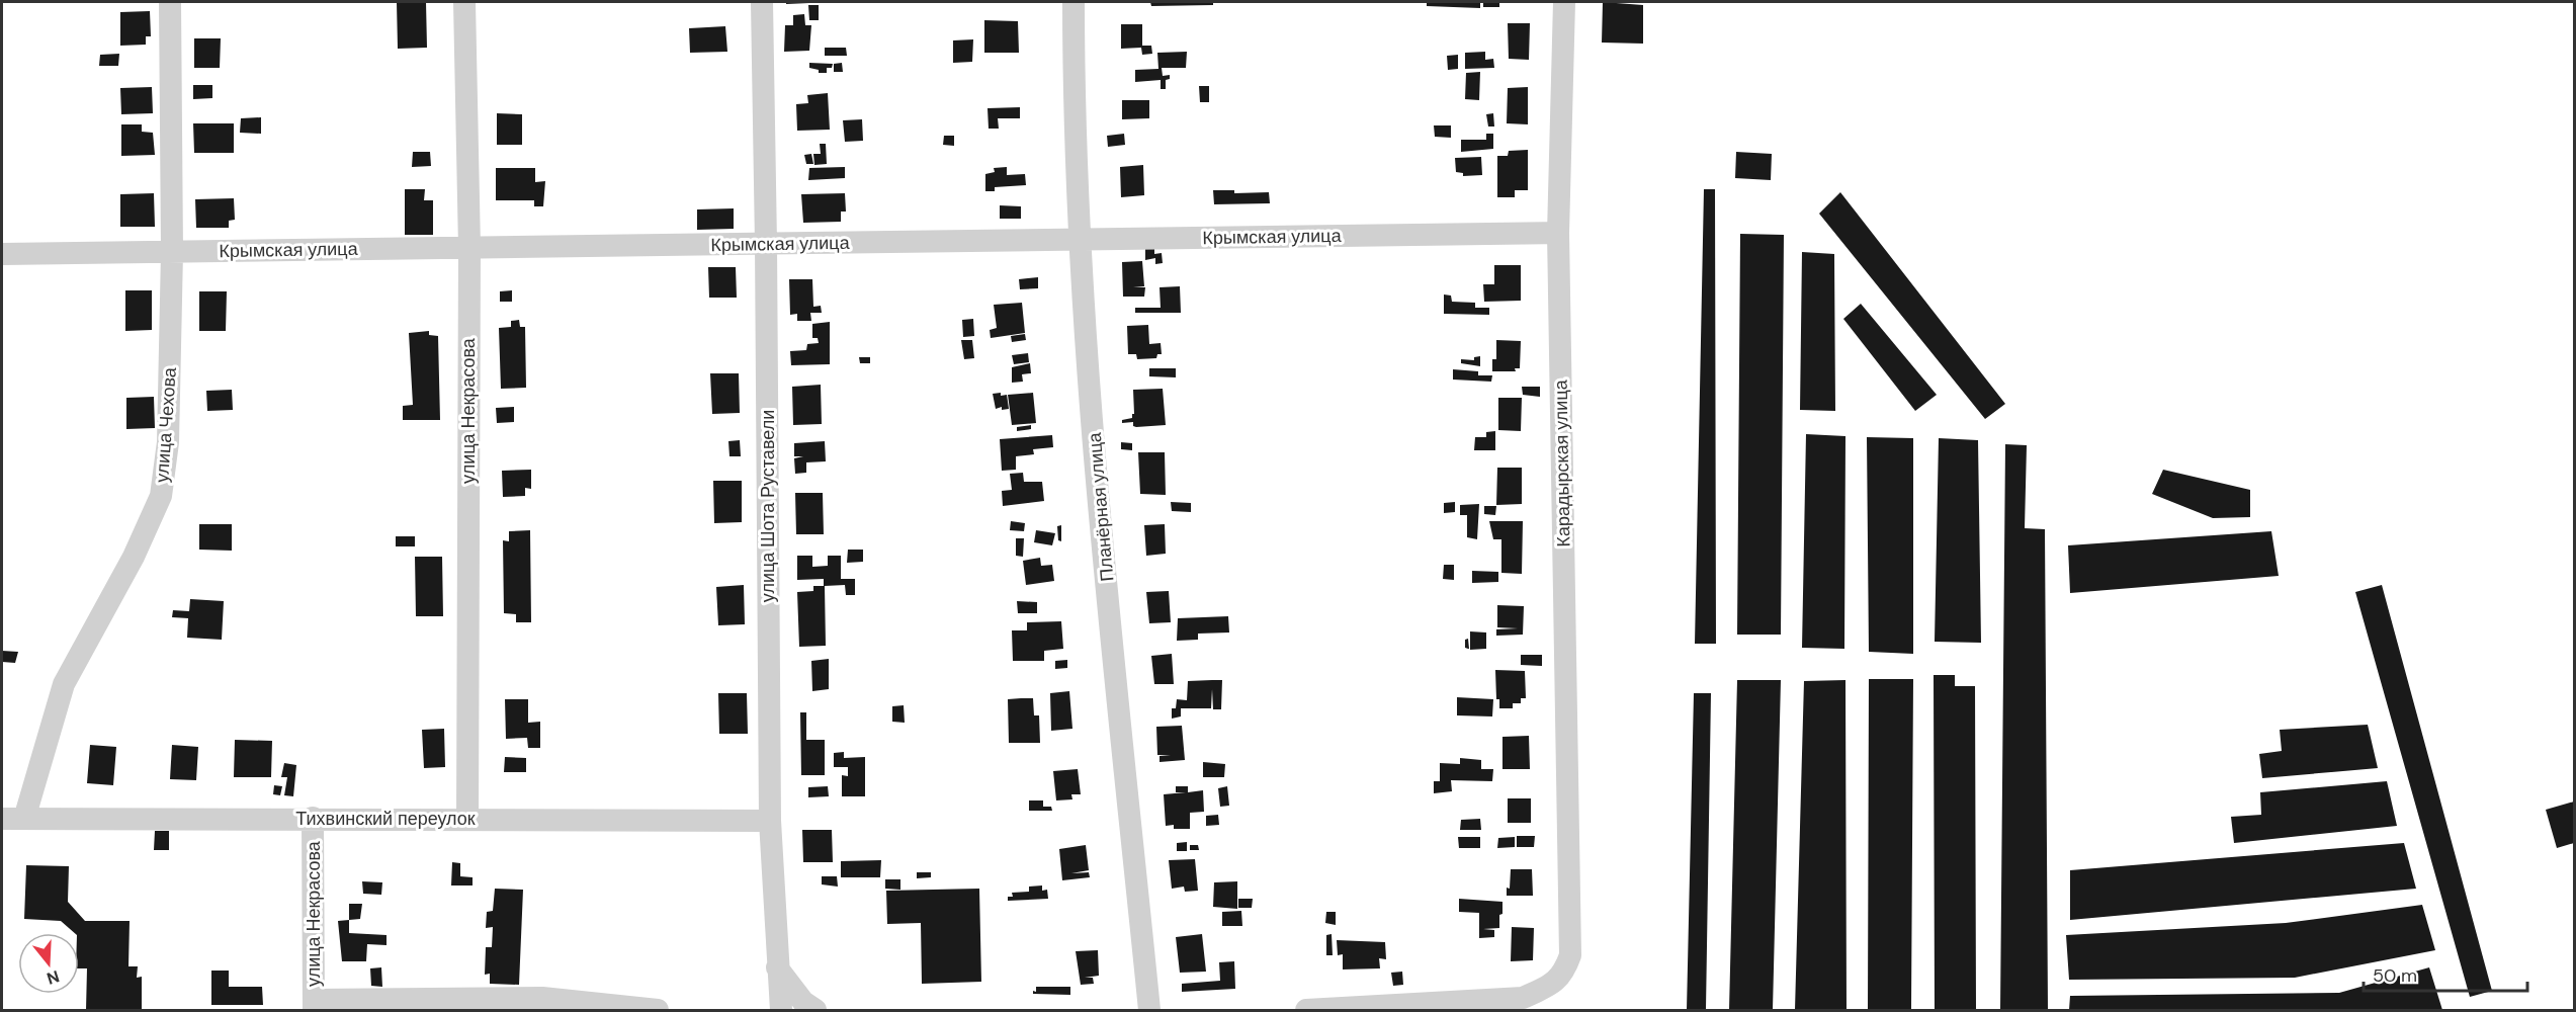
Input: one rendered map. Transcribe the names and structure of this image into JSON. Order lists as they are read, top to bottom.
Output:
{
  "streets": {
    "street": [
      "Крымская улица",
      "улица Некрасова",
      "улица Чехова",
      "Карадырская улица",
      "улица Шота Руставели",
      "Планёрная улица",
      "Тихвинский переулок"
    ]
  },
  "crossings": [
    ["Крымская улица", "улица Некрасова"],
    ["Крымская улица", "улица Чехова"],
    ["Крымская улица", "Карадырская улица"],
    ["Крымская улица", "улица Шота Руставели"],
    ["Крымская улица", "Планёрная улица"],
    ["улица Некрасова", "Тихвинский переулок"],
    ["улица Чехова", "Тихвинский переулок"],
    ["улица Шота Руставели", "Тихвинский переулок"]
  ],
  "scale_bar": "50 m",
  "north": "bottom"
}
